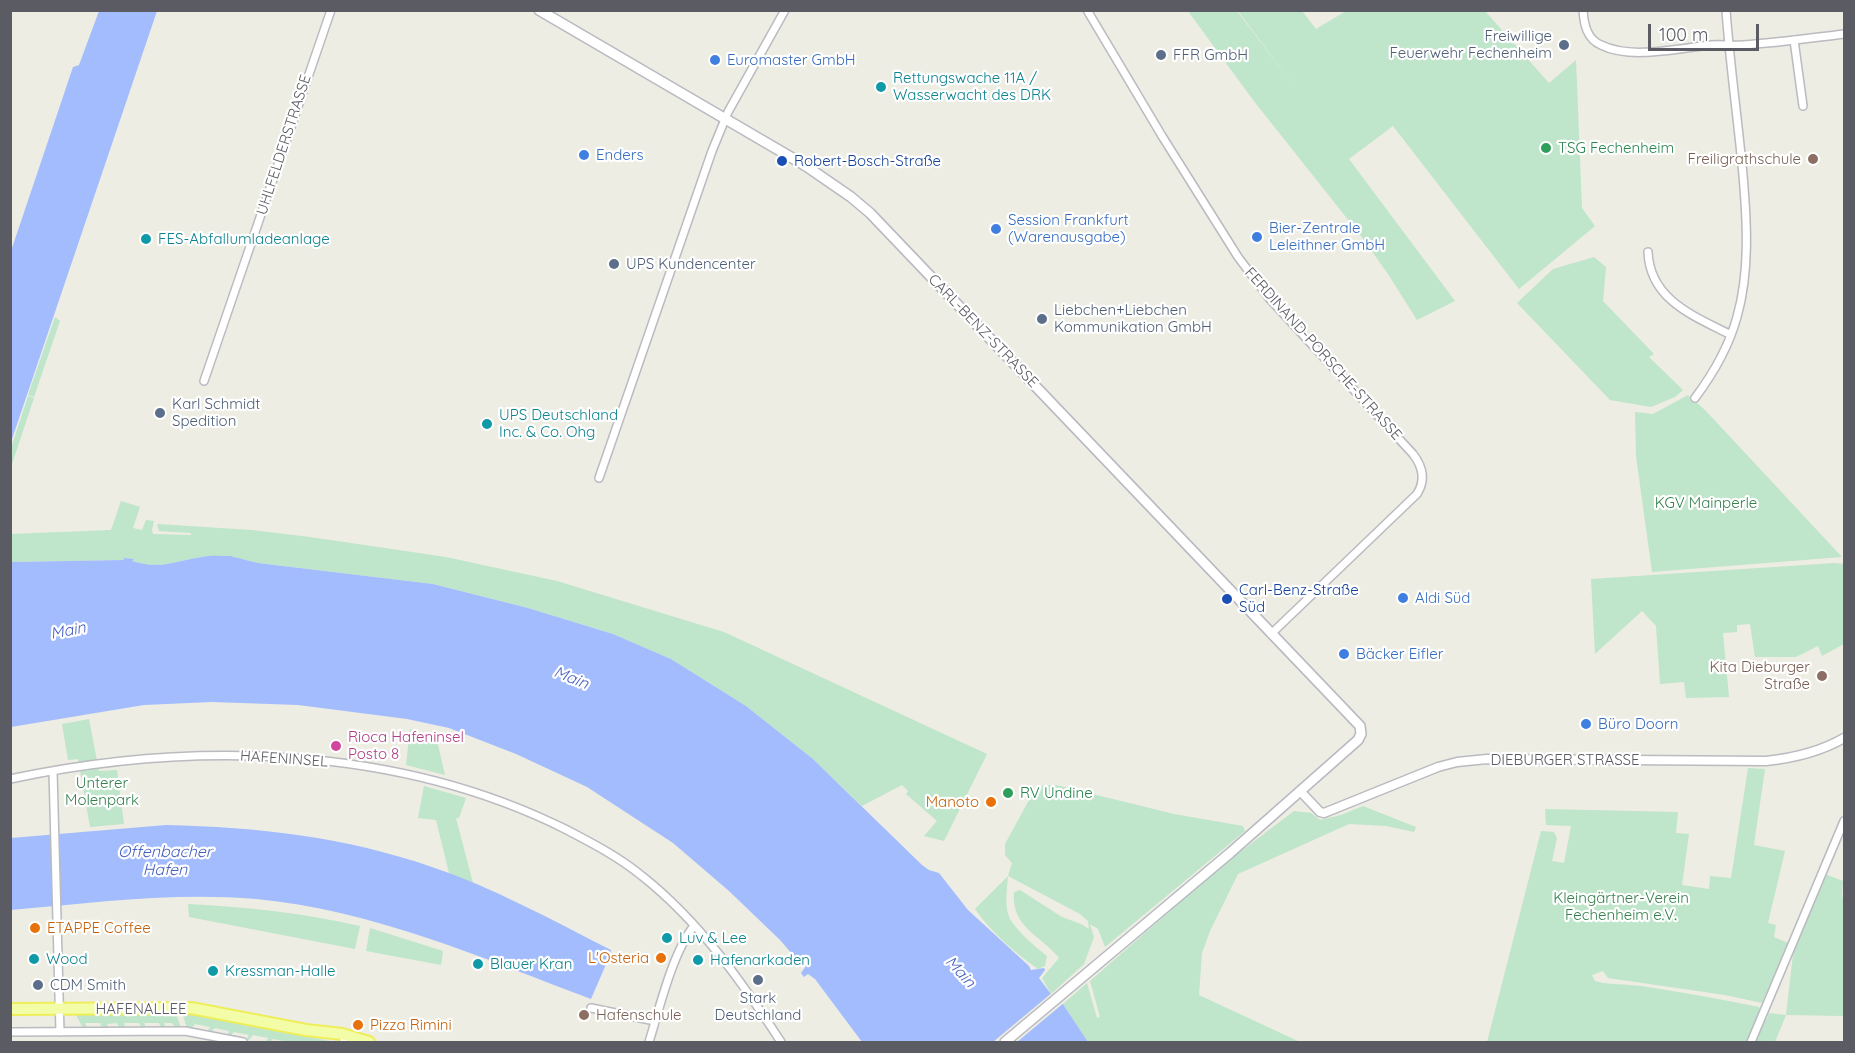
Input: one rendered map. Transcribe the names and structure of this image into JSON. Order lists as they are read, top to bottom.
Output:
{
  "streets": {
    "main road": ["CARL-BENZ-STRASSE", "HAFENALLEE"],
    "street": [
      "UHLFELDERSTRASSE",
      "FERDINAND-PORSCHE-STRASSE",
      "HAFENINSEL",
      "DIEBURGER STRASSE"
    ]
  },
  "crossings": [
    ["CARL-BENZ-STRASSE", "FERDINAND-PORSCHE-STRASSE"],
    ["CARL-BENZ-STRASSE", "DIEBURGER STRASSE"]
  ],
  "water": ["Main", "Offenbacher Hafen"],
  "parks": ["KGV Mainperle", "Unterer Molenpark", "Kleingärtner-Verein Fechenheim e.V."],
  "places": [
    "Freiwillige Feuerwehr Fechenheim",
    "FFR GmbH",
    "Euromaster GmbH",
    "Rettungswache 11A / Wasserwacht des DRK",
    "TSG Fechenheim",
    "Enders",
    "Freiligrathschule",
    "Robert-Bosch-Straße",
    "Session Frankfurt (Warenausgabe)",
    "Bier-Zentrale Leleithner GmbH",
    "FES-Abfallumladeanlage",
    "UPS Kundencenter",
    "Liebchen+Liebchen Kommunikation GmbH",
    "Karl Schmidt Spedition",
    "UPS Deutschland Inc. & Co. Ohg",
    "Aldi Süd",
    "Carl-Benz-Straße Süd",
    "Bäcker Eifler",
    "Kita Dieburger Straße",
    "Büro Doorn",
    "Rioca Hafeninsel Posto 8",
    "RV Undine",
    "Manoto",
    "ETAPPE Coffee",
    "Luv & Lee",
    "L'Osteria",
    "Wood",
    "Hafenarkaden",
    "Blauer Kran",
    "Kressman-Halle",
    "Stark Deutschland",
    "CDM Smith",
    "Hafenschule",
    "Pizza Rimini"
  ],
  "scale_bar": "100 m"
}
